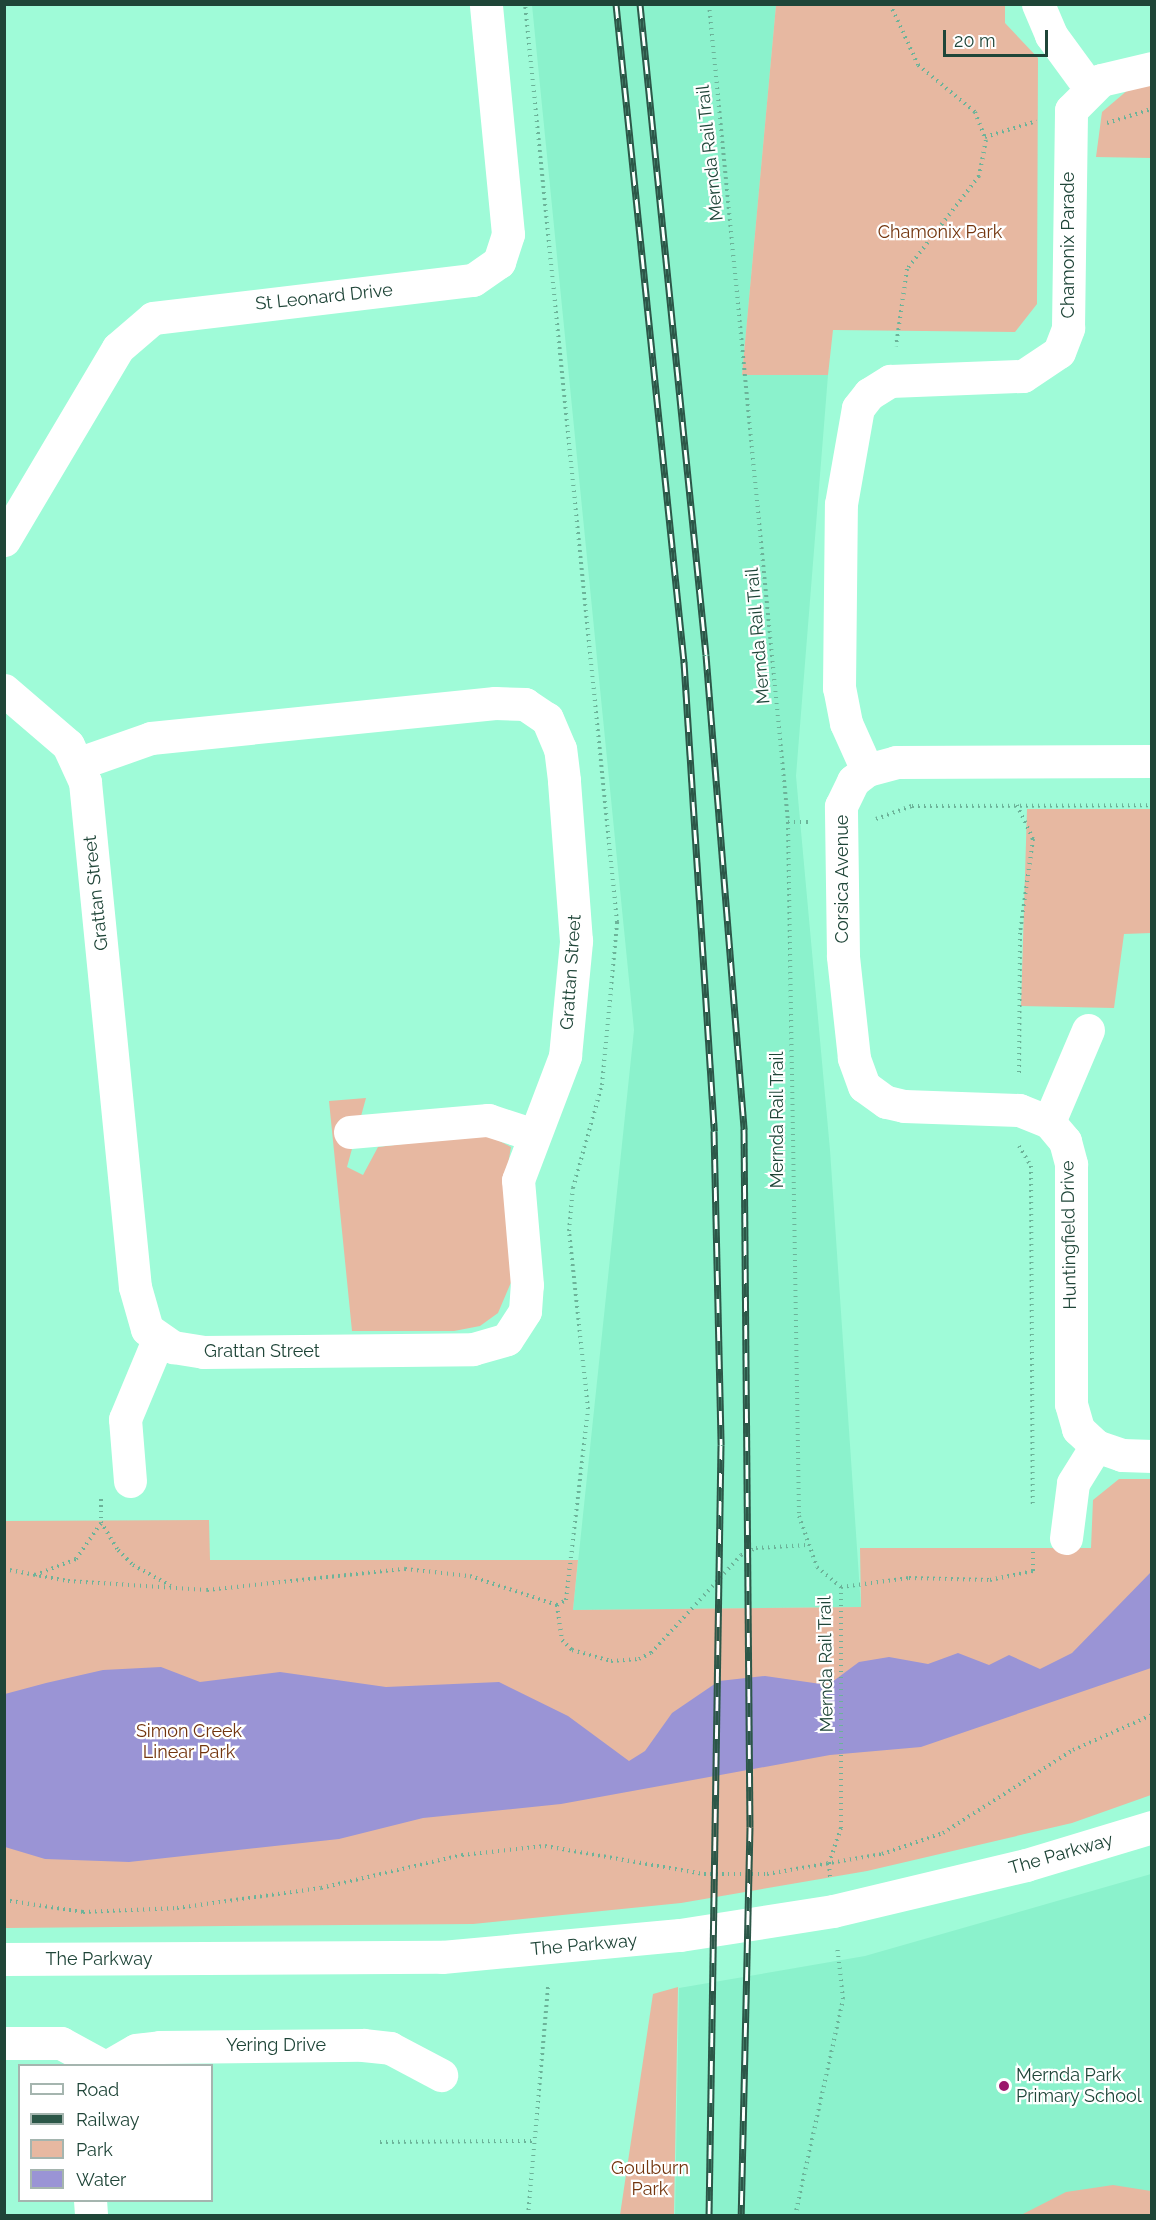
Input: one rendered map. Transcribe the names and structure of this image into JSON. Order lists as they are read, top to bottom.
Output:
{
  "streets": {
    "street": [
      "Chamonix Parade",
      "St Leonard Drive",
      "Corsica Avenue",
      "Grattan Street",
      "Huntingfield Drive",
      "The Parkway",
      "Yering Drive"
    ],
    "path": ["Mernda Rail Trail"]
  },
  "crossings": [
    ["Mernda Rail Trail", "The Parkway"],
    ["Chamonix Parade", "Corsica Avenue"],
    ["Corsica Avenue", "Huntingfield Drive"]
  ],
  "parks": ["Chamonix Park", "Simon Creek Linear Park", "Goulburn Park"],
  "places": ["Mernda Park Primary School"],
  "legend": [
    "Road",
    "Railway",
    "Park",
    "Water"
  ],
  "scale_bar": "20 m"
}
